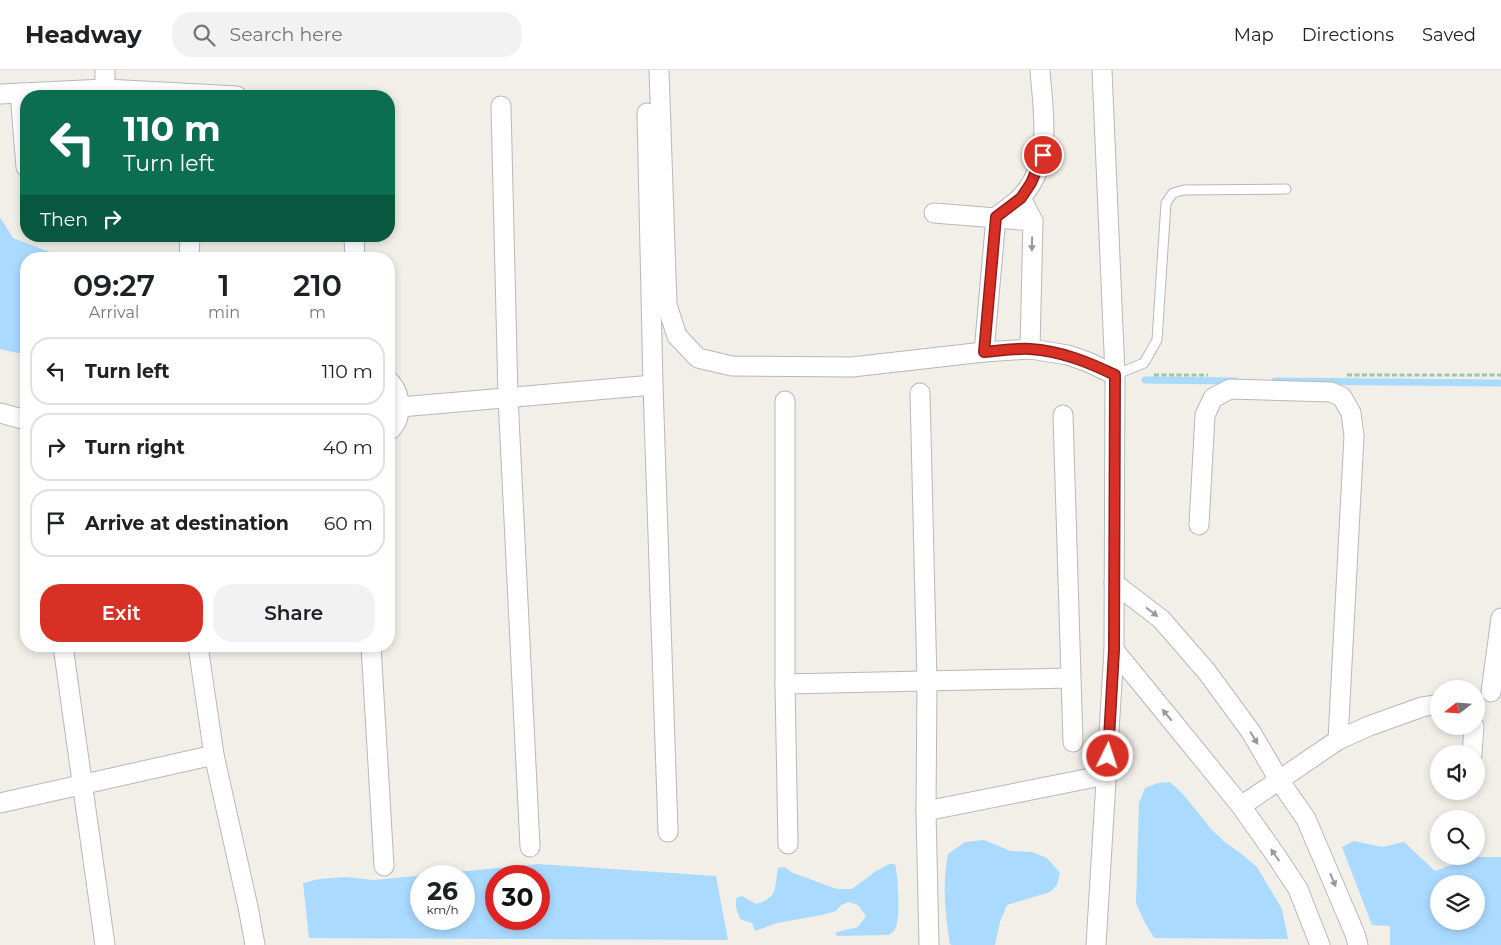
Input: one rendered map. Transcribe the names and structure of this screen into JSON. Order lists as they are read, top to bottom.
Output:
{
  "north": "left",
  "page": {
    "header": "Headway",
    "search": "Search here",
    "nav": ["Map", "Directions", "Saved"],
    "turn": ["110 m", "Turn left"],
    "then": "Then",
    "eta": [
      "09:27",
      "Arrival",
      "1",
      "min",
      "210",
      "m"
    ],
    "list": [
      {
        "name": "Turn left",
        "value": "110 m"
      },
      {
        "name": "Turn right",
        "value": "40 m"
      },
      {
        "name": "Arrive at destination",
        "value": "60 m"
      }
    ],
    "buttons": ["Exit", "Share"],
    "speed": "26 km/h",
    "limit": "30"
  }
}
